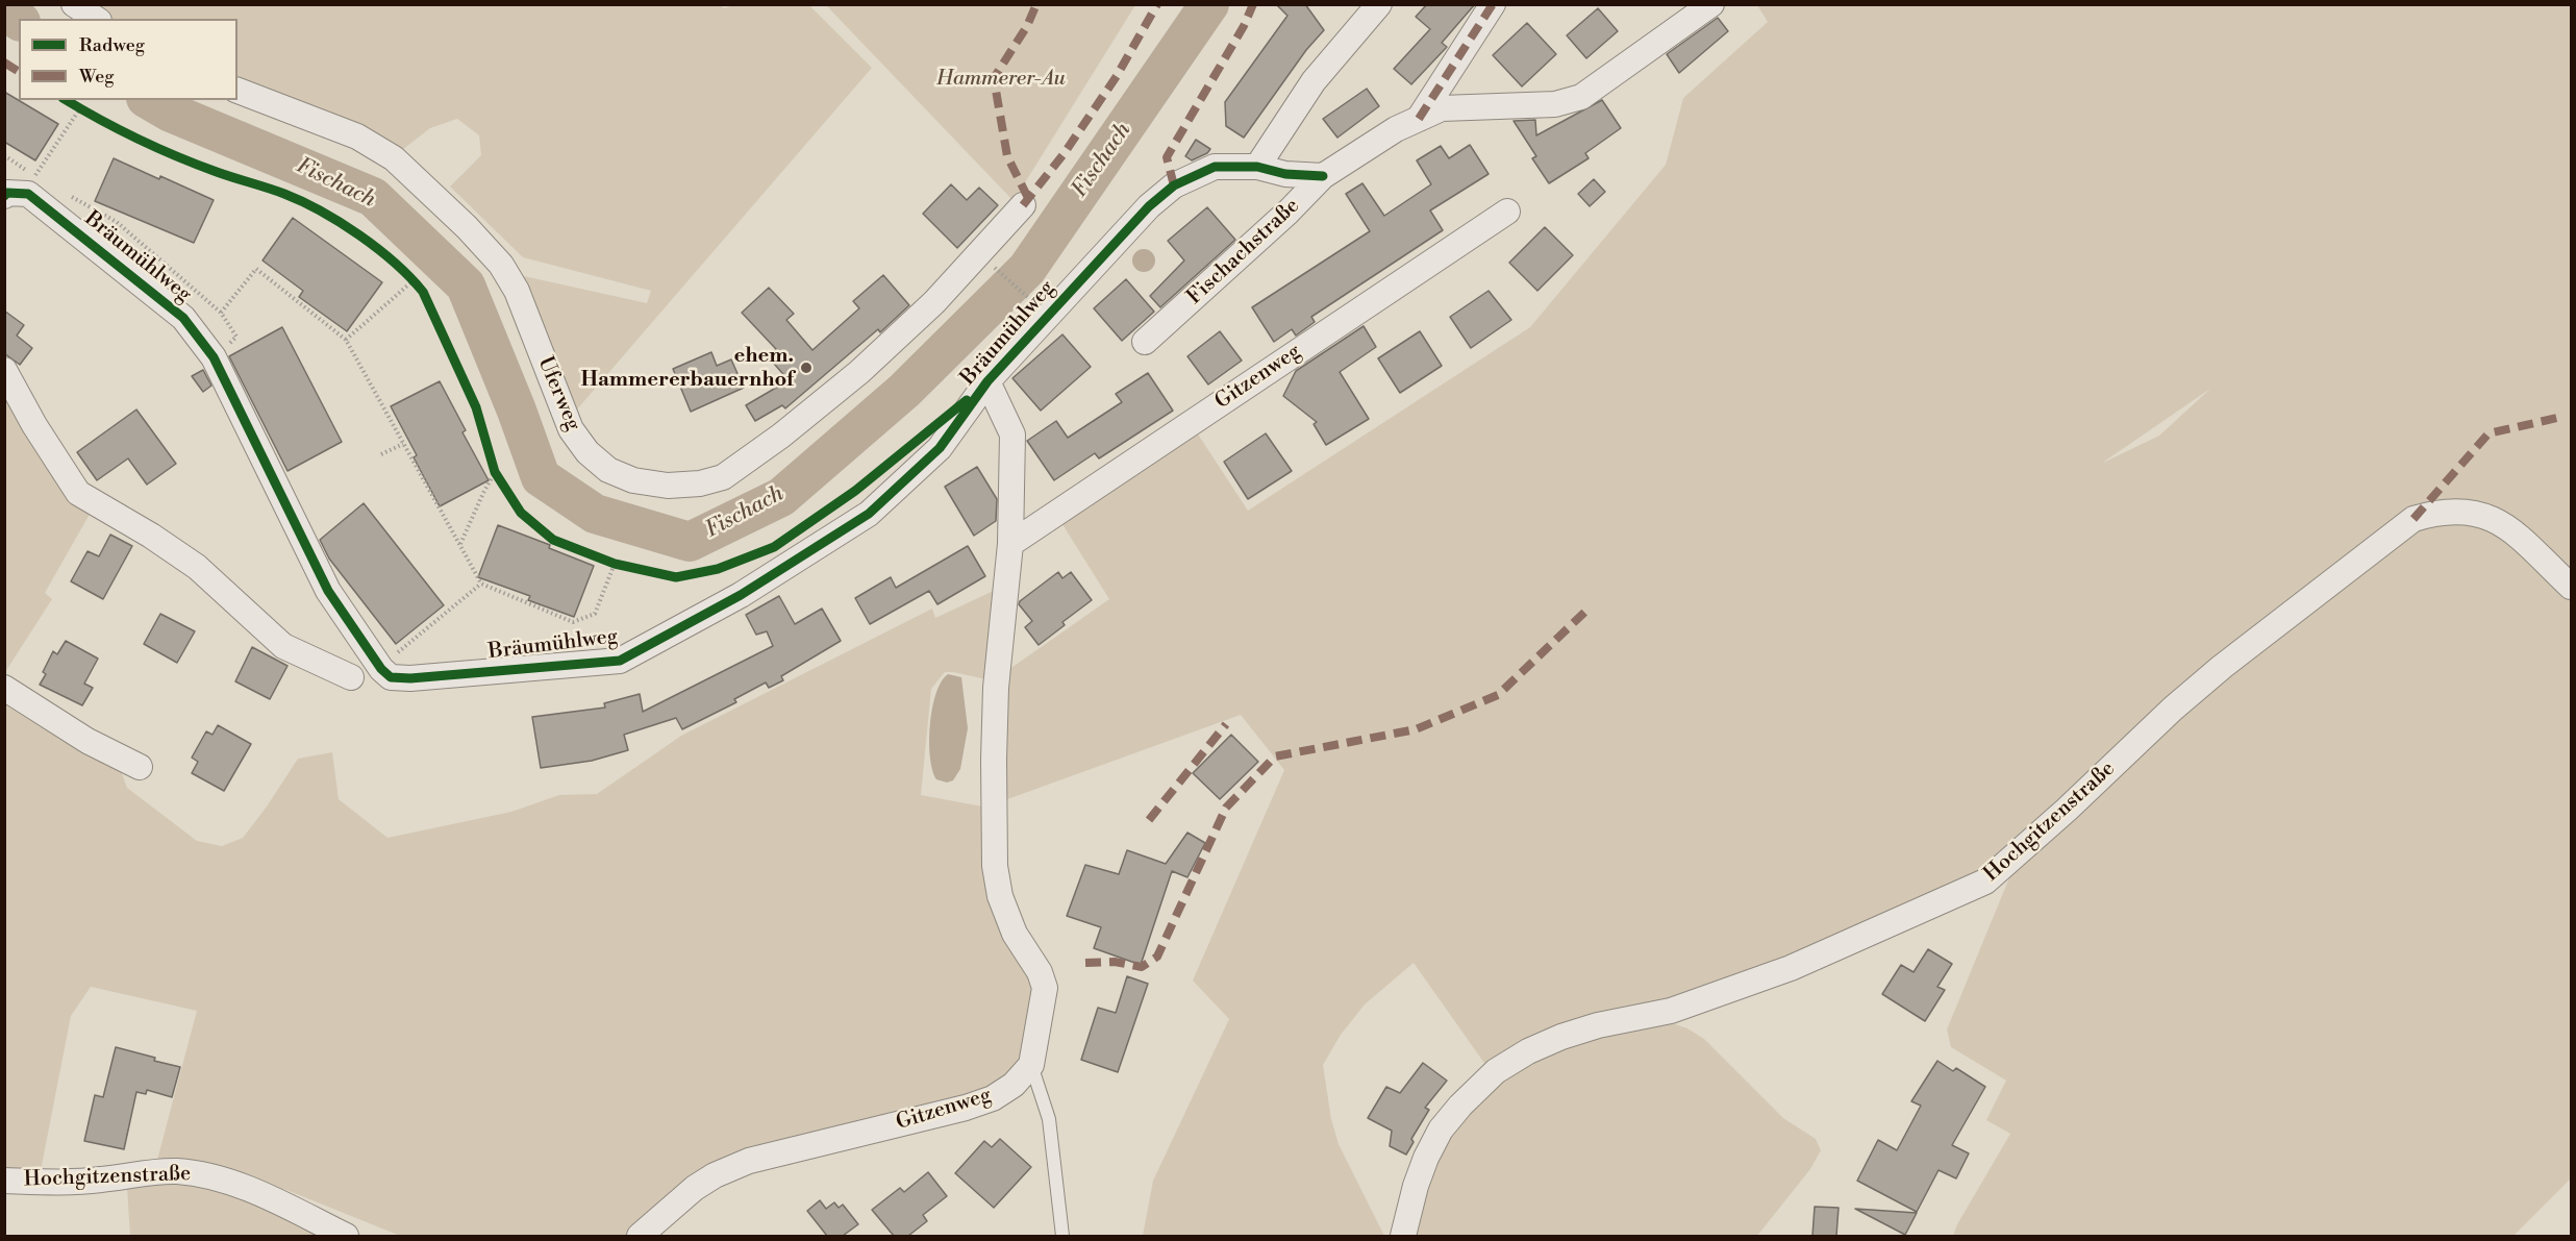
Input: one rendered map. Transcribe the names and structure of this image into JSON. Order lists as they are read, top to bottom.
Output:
{
  "streets": {
    "street": [
      "Fischachstraße",
      "Bräumühlweg",
      "Gitzenweg",
      "Uferweg",
      "Hochgitzenstraße"
    ]
  },
  "crossings": [
    ["Fischachstraße", "Bräumühlweg"]
  ],
  "water": ["Fischach"],
  "parks": ["Hammerer-Au"],
  "places": ["ehem. Hammererbauernhof"],
  "legend": ["Radweg", "Weg"]
}
